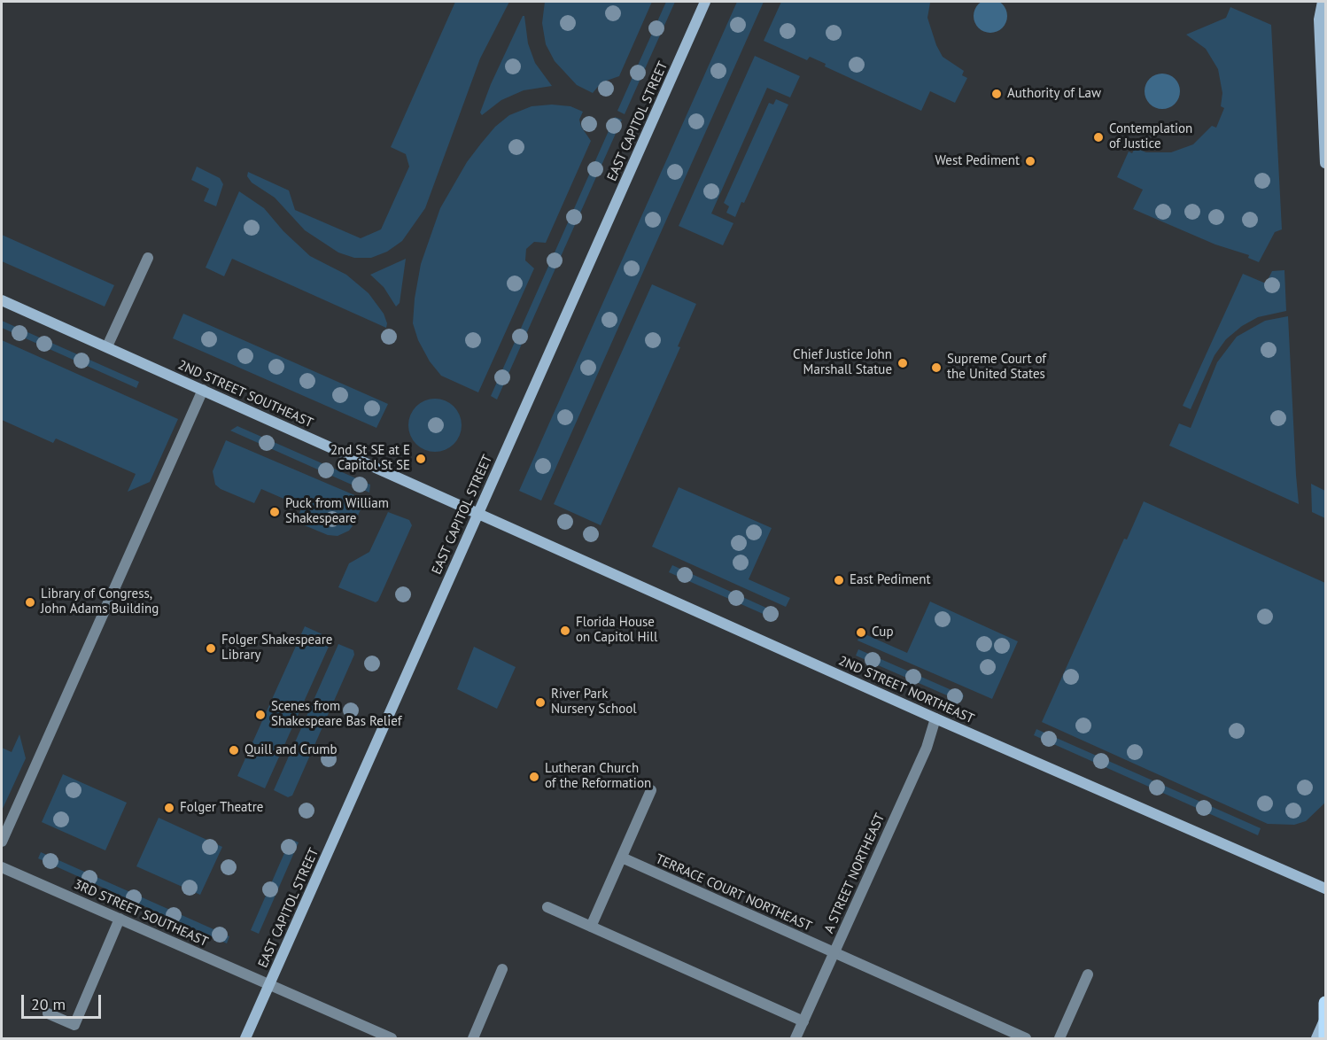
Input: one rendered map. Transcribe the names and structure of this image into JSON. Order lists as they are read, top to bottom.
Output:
{
  "streets": {
    "street": [
      "EAST CAPITOL STREET",
      "2ND STREET SOUTHEAST",
      "2ND STREET NORTHEAST",
      "A STREET NORTHEAST",
      "TERRACE COURT NORTHEAST",
      "3RD STREET SOUTHEAST"
    ]
  },
  "crossings": [
    ["EAST CAPITOL STREET", "2ND STREET SOUTHEAST"],
    ["EAST CAPITOL STREET", "2ND STREET NORTHEAST"],
    ["EAST CAPITOL STREET", "3RD STREET SOUTHEAST"],
    ["2ND STREET SOUTHEAST", "2ND STREET NORTHEAST"],
    ["2ND STREET NORTHEAST", "A STREET NORTHEAST"],
    ["A STREET NORTHEAST", "TERRACE COURT NORTHEAST"]
  ],
  "places": [
    "Authority of Law",
    "Contemplation of Justice",
    "West Pediment",
    "Chief Justice John Marshall Statue",
    "Supreme Court of the United States",
    "2nd St SE at E Capitol St SE",
    "Puck from William Shakespeare",
    "East Pediment",
    "Library of Congress, John Adams Building",
    "Florida House on Capitol Hill",
    "Cup",
    "Folger Shakespeare Library",
    "River Park Nursery School",
    "Scenes from Shakespeare Bas Relief",
    "Quill and Crumb",
    "Lutheran Church of the Reformation",
    "Folger Theatre"
  ],
  "scale_bar": "20 m"
}
